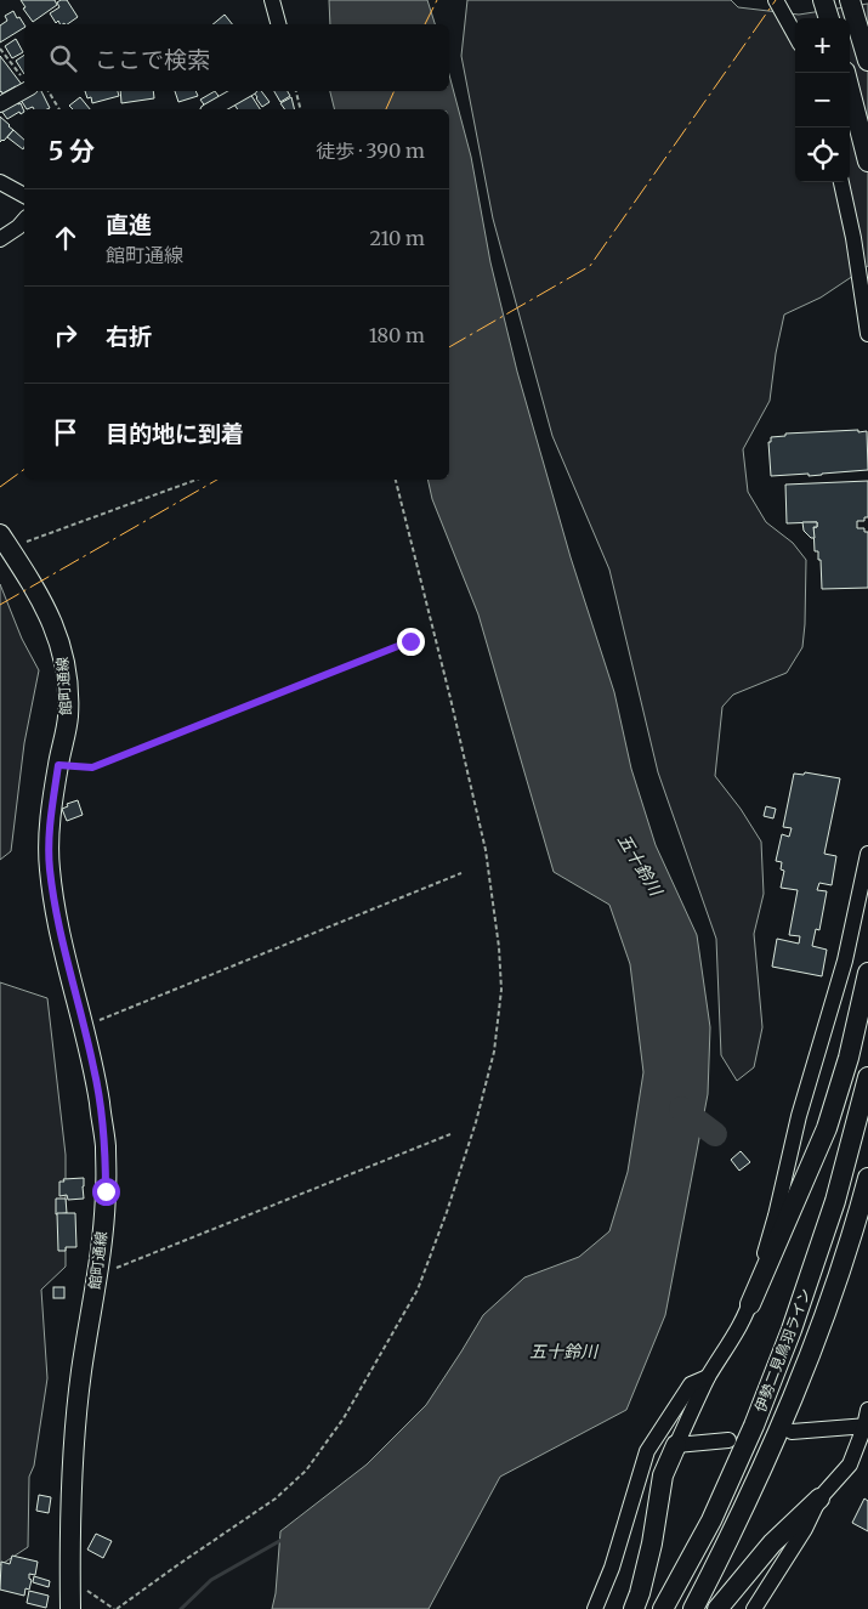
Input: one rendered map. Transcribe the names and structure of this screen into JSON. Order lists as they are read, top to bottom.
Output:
{
  "streets": {
    "main road": ["館町通線", "伊勢二見鳥羽ライン"]
  },
  "water": ["五十鈴川"],
  "page": {
    "map_buttons": ["+", "−"],
    "search": "ここで検索",
    "heading": ["5 分", "徒歩 · 390 m"],
    "list": [
      ["直進", "館町通線", "210 m"],
      ["右折", "180 m"],
      "目的地に到着"
    ]
  }
}
